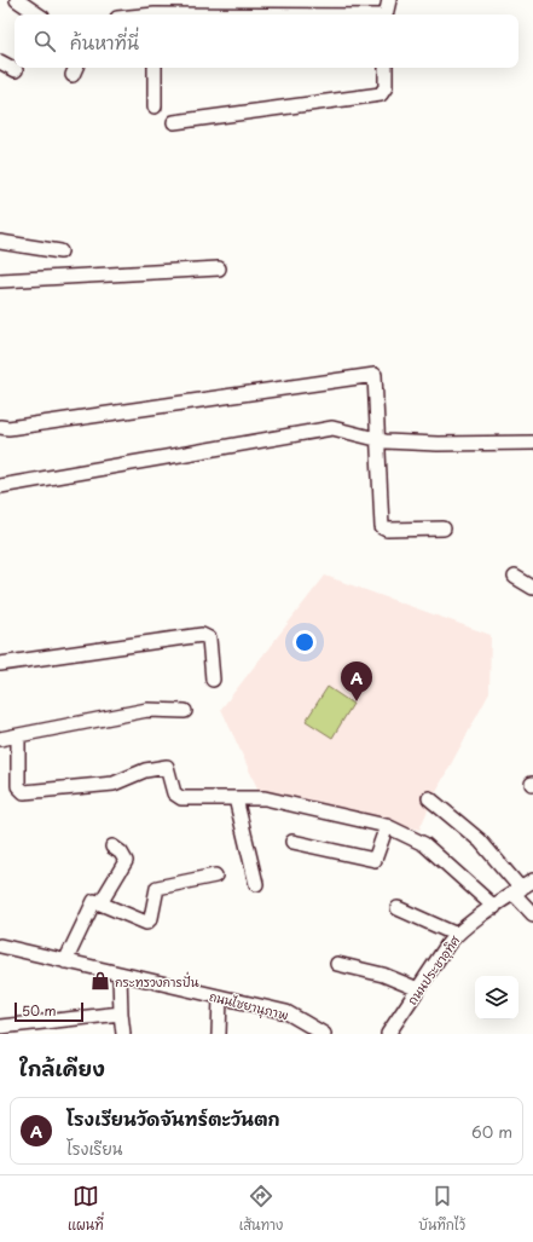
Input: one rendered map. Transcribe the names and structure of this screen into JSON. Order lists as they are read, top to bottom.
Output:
{
  "streets": {
    "street": ["ถนนประชาอุทิศ", "ถนนไชยานุภาพ"]
  },
  "places": {
    "shop": ["กระทรวงการปั่น"]
  },
  "scale_bar": "50 m",
  "page": {
    "search": "ค้นหาที่นี่",
    "pins": "A",
    "scale": "50 m",
    "heading": "ใกล้เคียง",
    "list": [
      {
        "mark": "A",
        "name": "โรงเรียนวัดจันทร์ตะวันตก",
        "note": "โรงเรียน",
        "value": "60 m"
      }
    ],
    "nav": ["แผนที่", "เส้นทาง", "บันทึกไว้"]
  }
}
